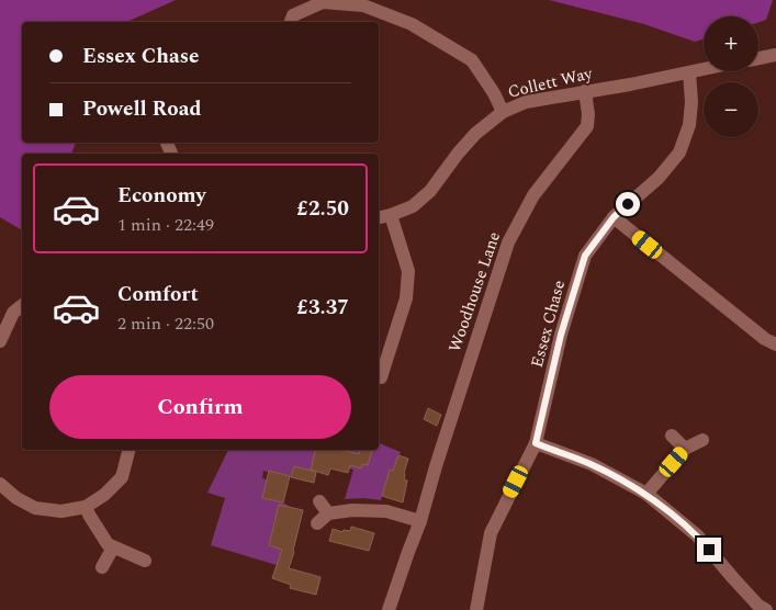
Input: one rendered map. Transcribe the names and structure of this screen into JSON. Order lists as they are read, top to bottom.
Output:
{
  "streets": {
    "street": ["Collett Way", "Woodhouse Lane", "Essex Chase"]
  },
  "crossings": [
    ["Collett Way", "Woodhouse Lane"],
    ["Collett Way", "Essex Chase"]
  ],
  "page": {
    "map_buttons": ["+", "−"],
    "banner": ["Essex Chase", "Powell Road"],
    "list": [
      {
        "name": "Economy",
        "note": "1 min · 22:49",
        "value": "£2.50"
      },
      {
        "name": "Comfort",
        "note": "2 min · 22:50",
        "value": "£3.37"
      }
    ],
    "buttons": "Confirm"
  }
}
